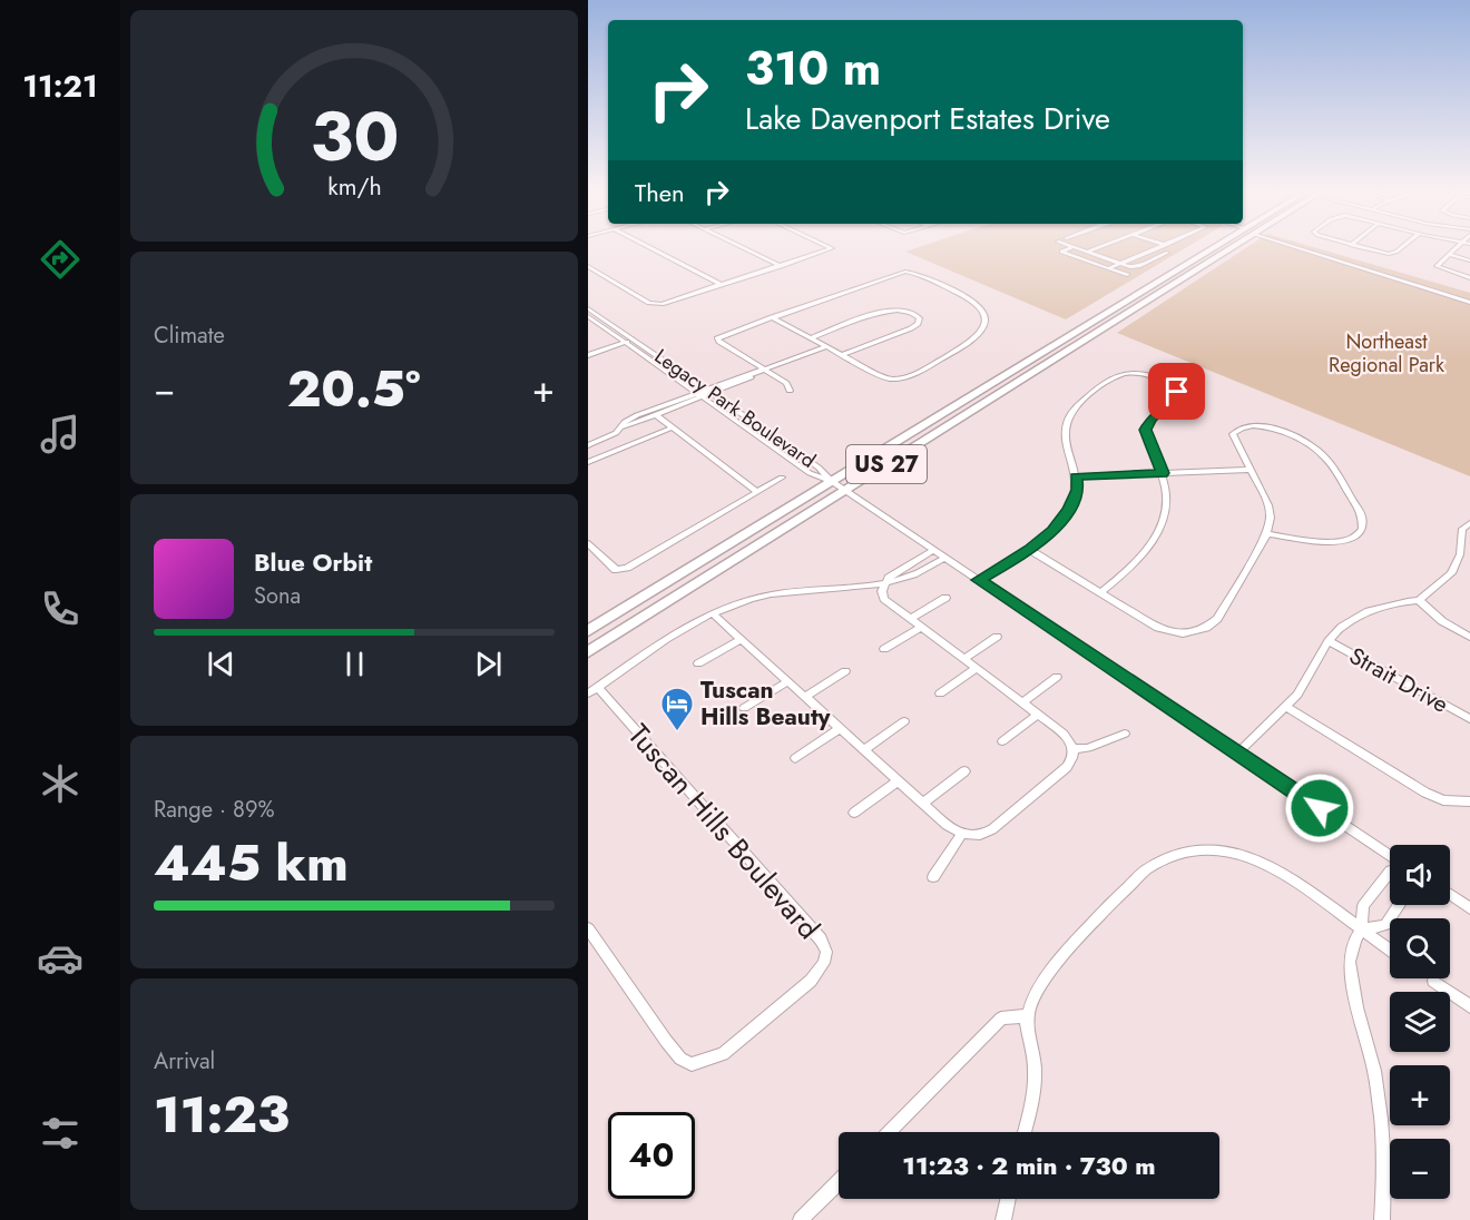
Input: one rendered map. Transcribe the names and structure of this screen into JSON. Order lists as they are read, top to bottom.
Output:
{
  "streets": {
    "highway": ["US 27"],
    "street": ["Legacy Park Boulevard", "Strait Drive", "Tuscan Hills Boulevard"]
  },
  "crossings": [
    ["Legacy Park Boulevard", "US 27"]
  ],
  "parks": ["Northeast Regional Park"],
  "places": {
    "hotel": ["Tuscan Hills Beauty"]
  },
  "page": {
    "tabs": "11:21",
    "turn": ["310 m", "Lake Davenport Estates Drive"],
    "then": "Then",
    "tile": [
      "Climate",
      ["Range · 89%", "445 km"],
      ["Arrival", "11:23"]
    ],
    "heat": ["−", "20.5°", "+"],
    "song": ["Blue Orbit", "Sona"],
    "map_buttons": ["+", "−"],
    "limit": "40",
    "trip": "11:23 · 2 min · 730 m",
    "gauge": ["30", "km/h"]
  }
}
